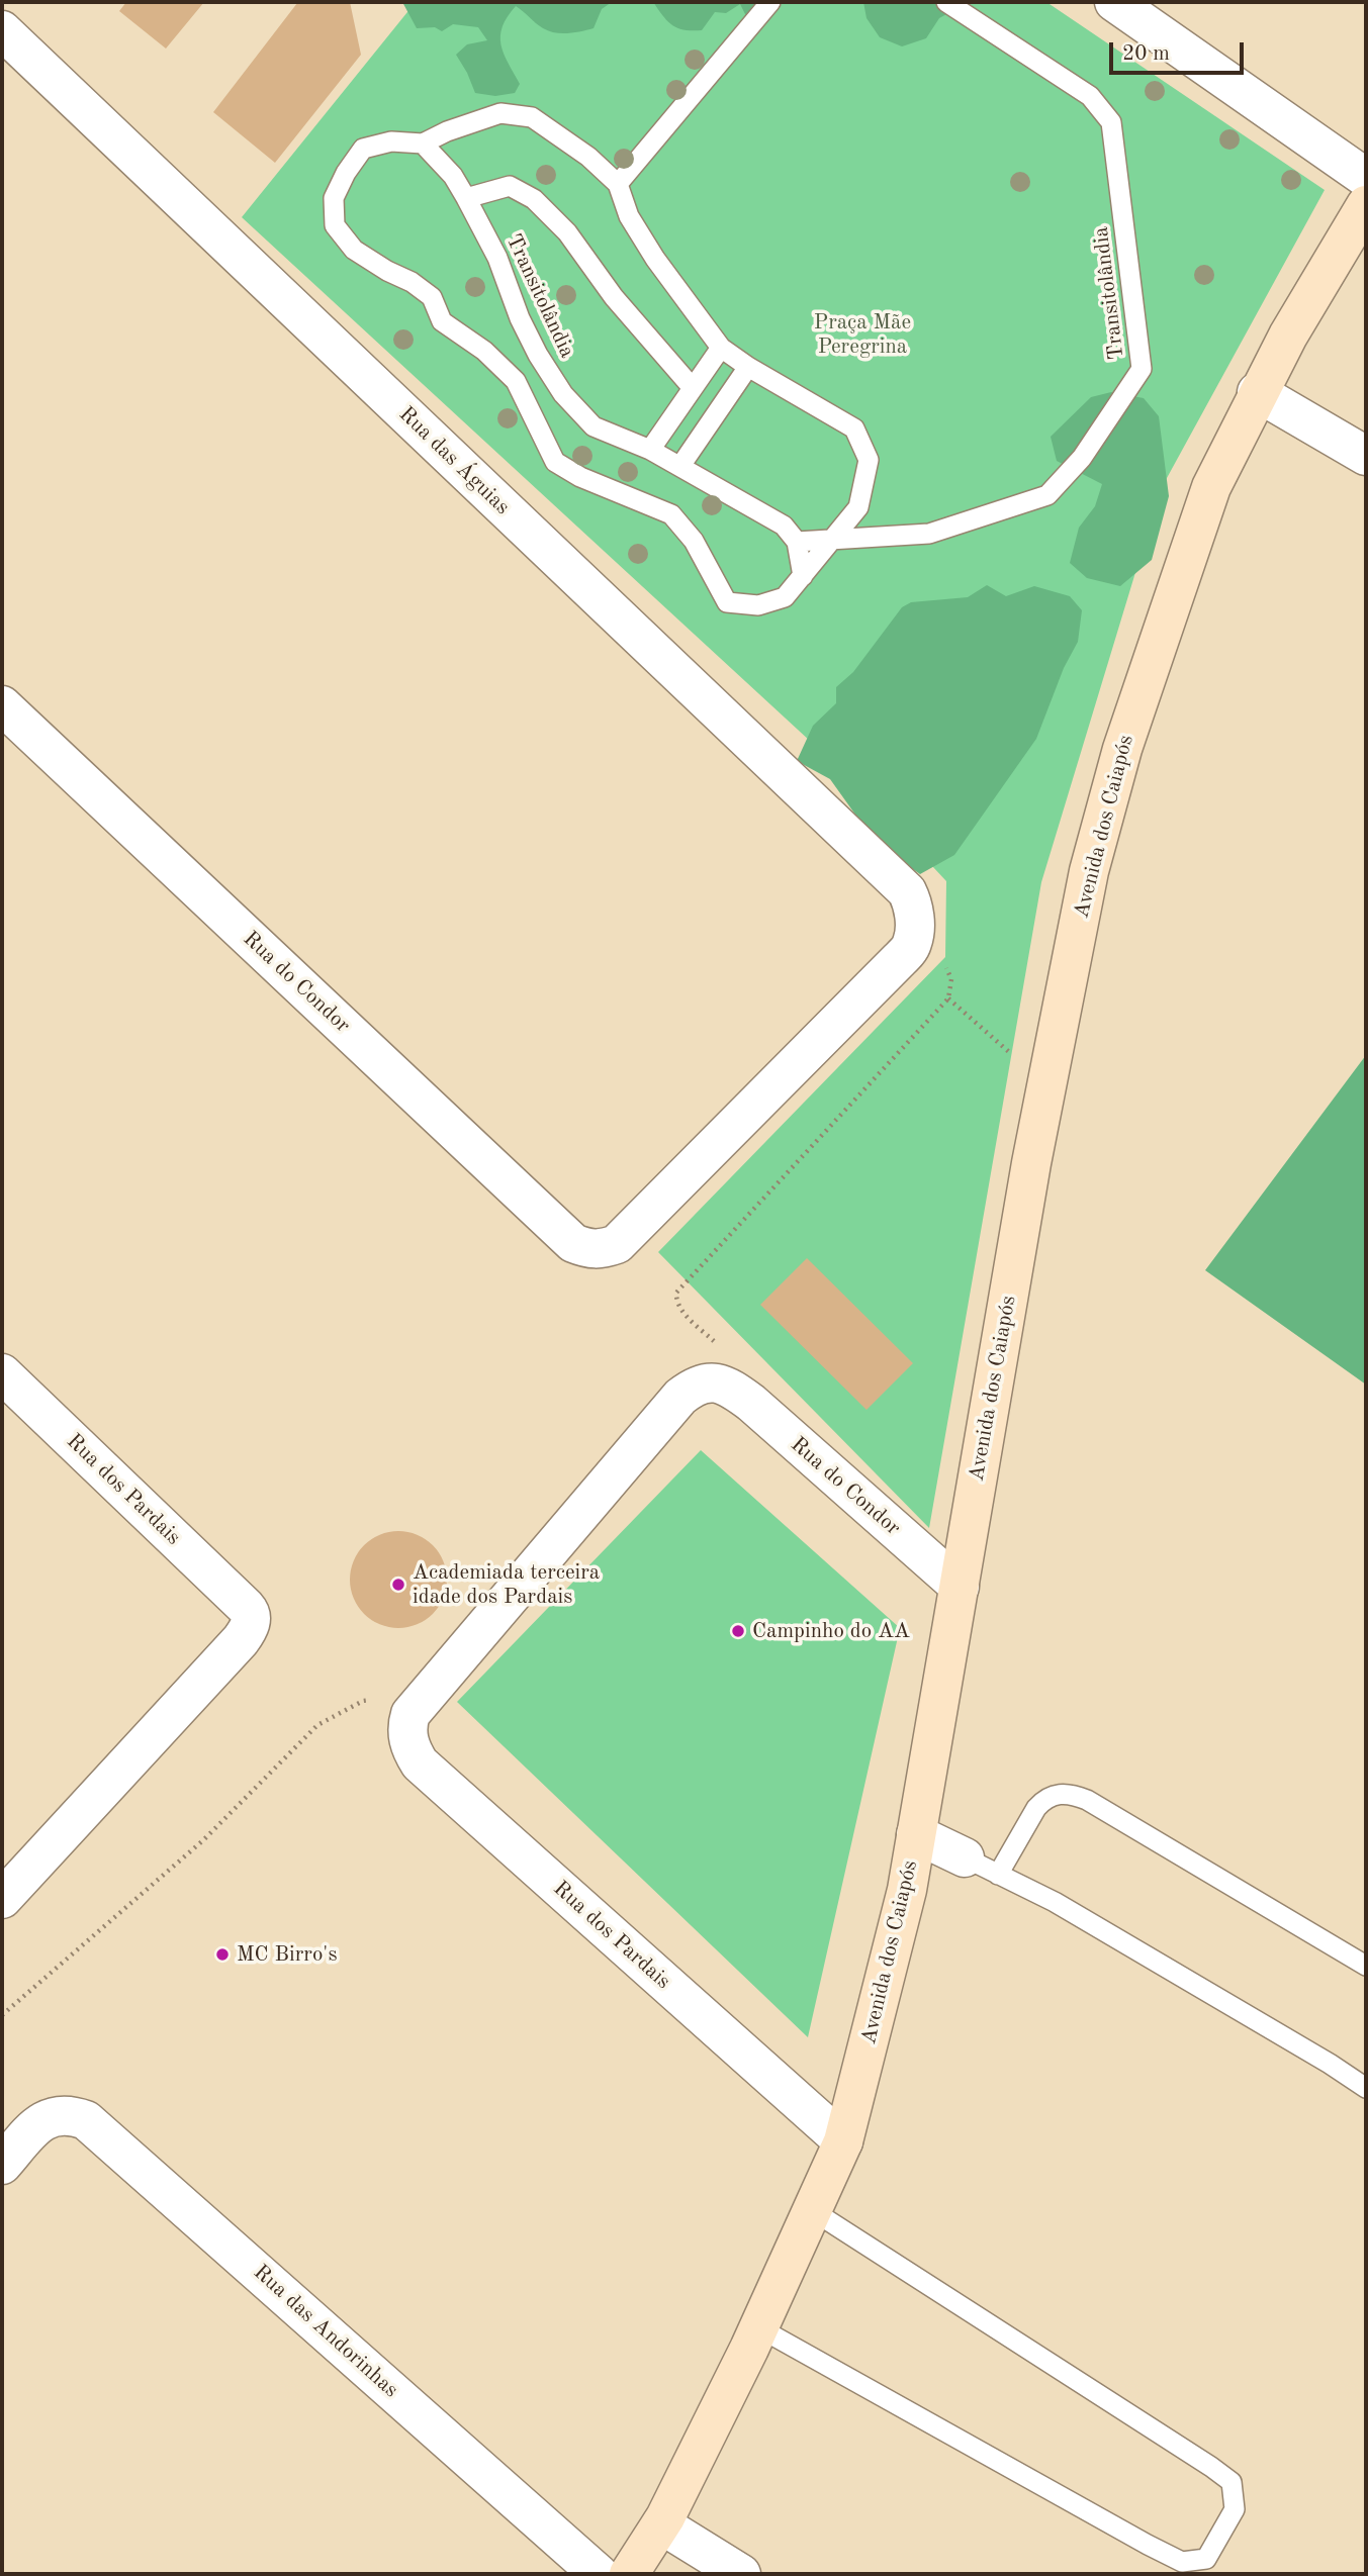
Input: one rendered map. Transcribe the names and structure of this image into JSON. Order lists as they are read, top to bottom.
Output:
{
  "streets": {
    "main road": ["Avenida dos Caiapós"],
    "street": [
      "Rua das Águias",
      "Rua do Condor",
      "Rua dos Pardais",
      "Rua das Andorinhas"
    ],
    "lane": ["Transitolândia"]
  },
  "crossings": [
    ["Rua das Águias", "Rua do Condor"],
    ["Avenida dos Caiapós", "Rua do Condor"],
    ["Avenida dos Caiapós", "Rua dos Pardais"]
  ],
  "parks": ["Praça Mãe Peregrina"],
  "places": ["Academiada terceira idade dos Pardais", "Campinho do AA", "MC Birro's"],
  "scale_bar": "20 m"
}
